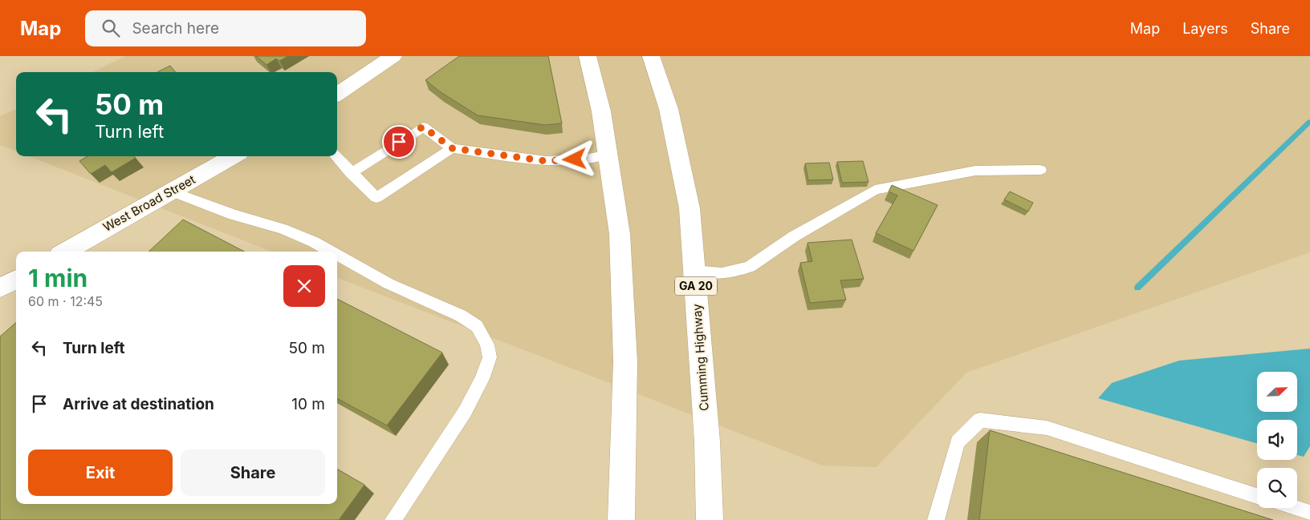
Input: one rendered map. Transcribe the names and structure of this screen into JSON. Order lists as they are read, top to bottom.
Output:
{
  "streets": {
    "main road": ["West Broad Street", "GA 20", "Cumming Highway"]
  },
  "north": "top right",
  "page": {
    "header": "Map",
    "search": "Search here",
    "nav": ["Map", "Layers", "Share"],
    "turn": ["50 m", "Turn left"],
    "heading": ["1 min", "60 m · 12:45"],
    "list": [
      {
        "name": "Turn left",
        "value": "50 m"
      },
      {
        "name": "Arrive at destination",
        "value": "10 m"
      }
    ],
    "buttons": ["Exit", "Share"]
  }
}
